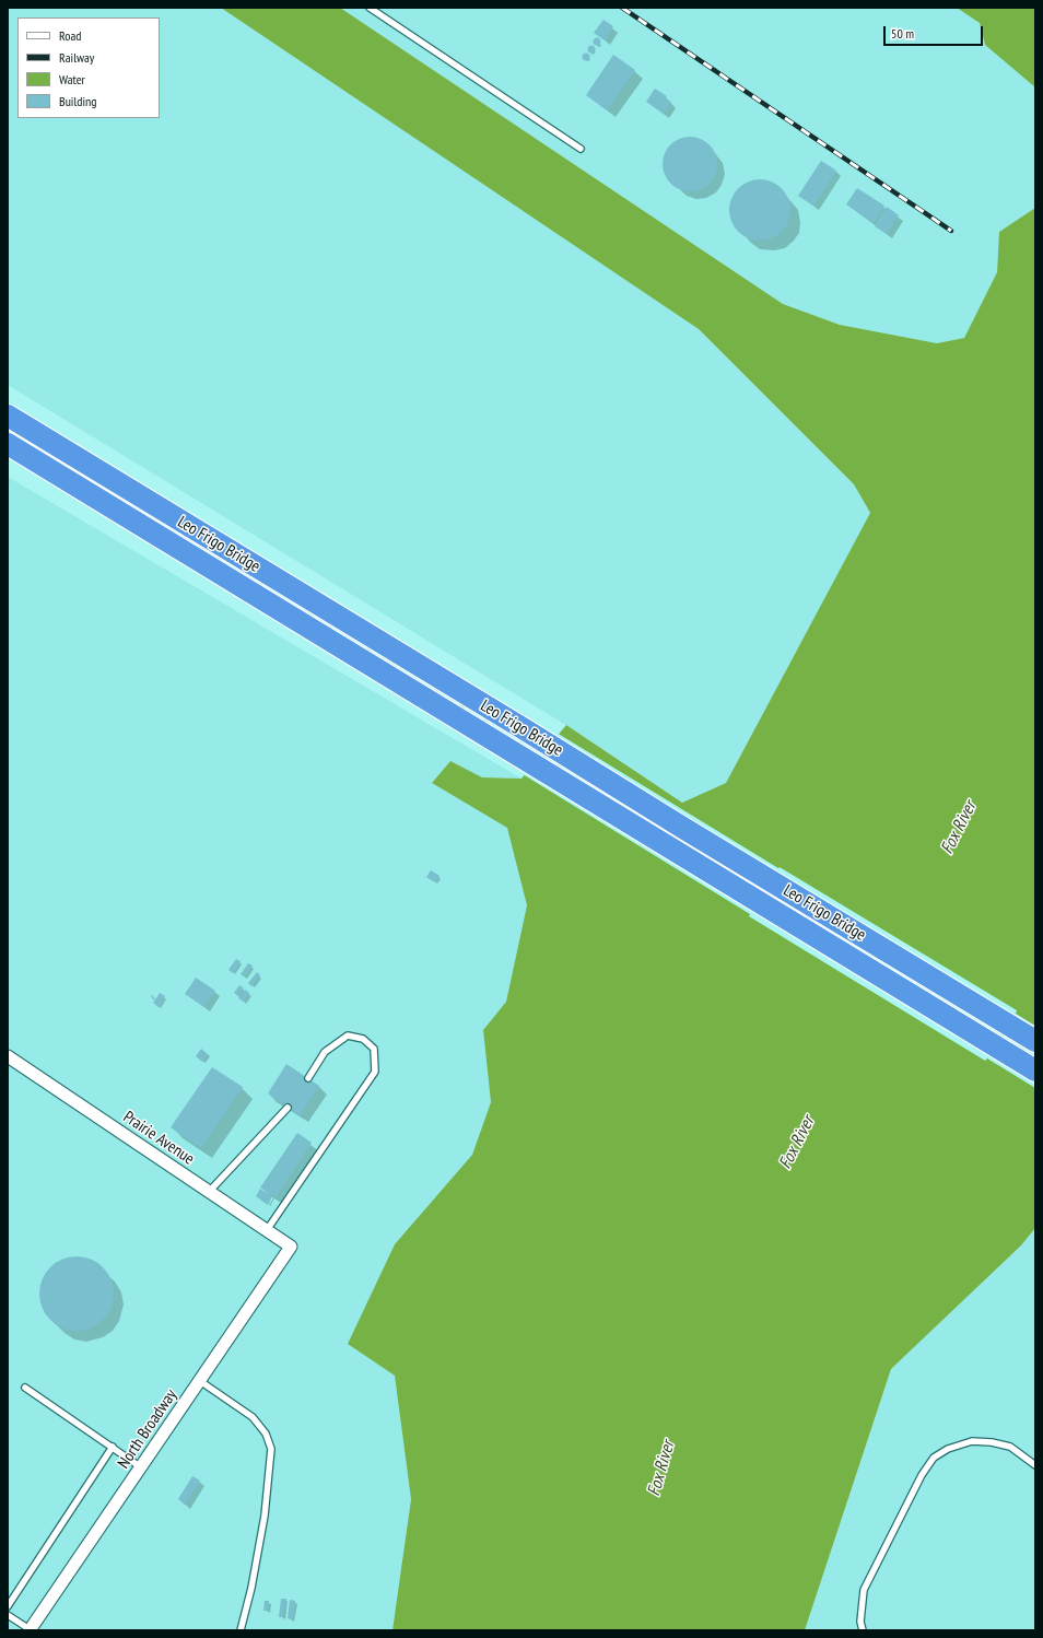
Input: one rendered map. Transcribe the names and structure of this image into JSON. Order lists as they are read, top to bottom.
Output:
{
  "streets": {
    "highway": ["Leo Frigo Bridge"],
    "street": ["Prairie Avenue", "North Broadway"]
  },
  "crossings": [
    ["Prairie Avenue", "North Broadway"]
  ],
  "water": ["Fox River"],
  "legend": [
    "Road",
    "Railway",
    "Water",
    "Building"
  ],
  "scale_bar": "50 m"
}
